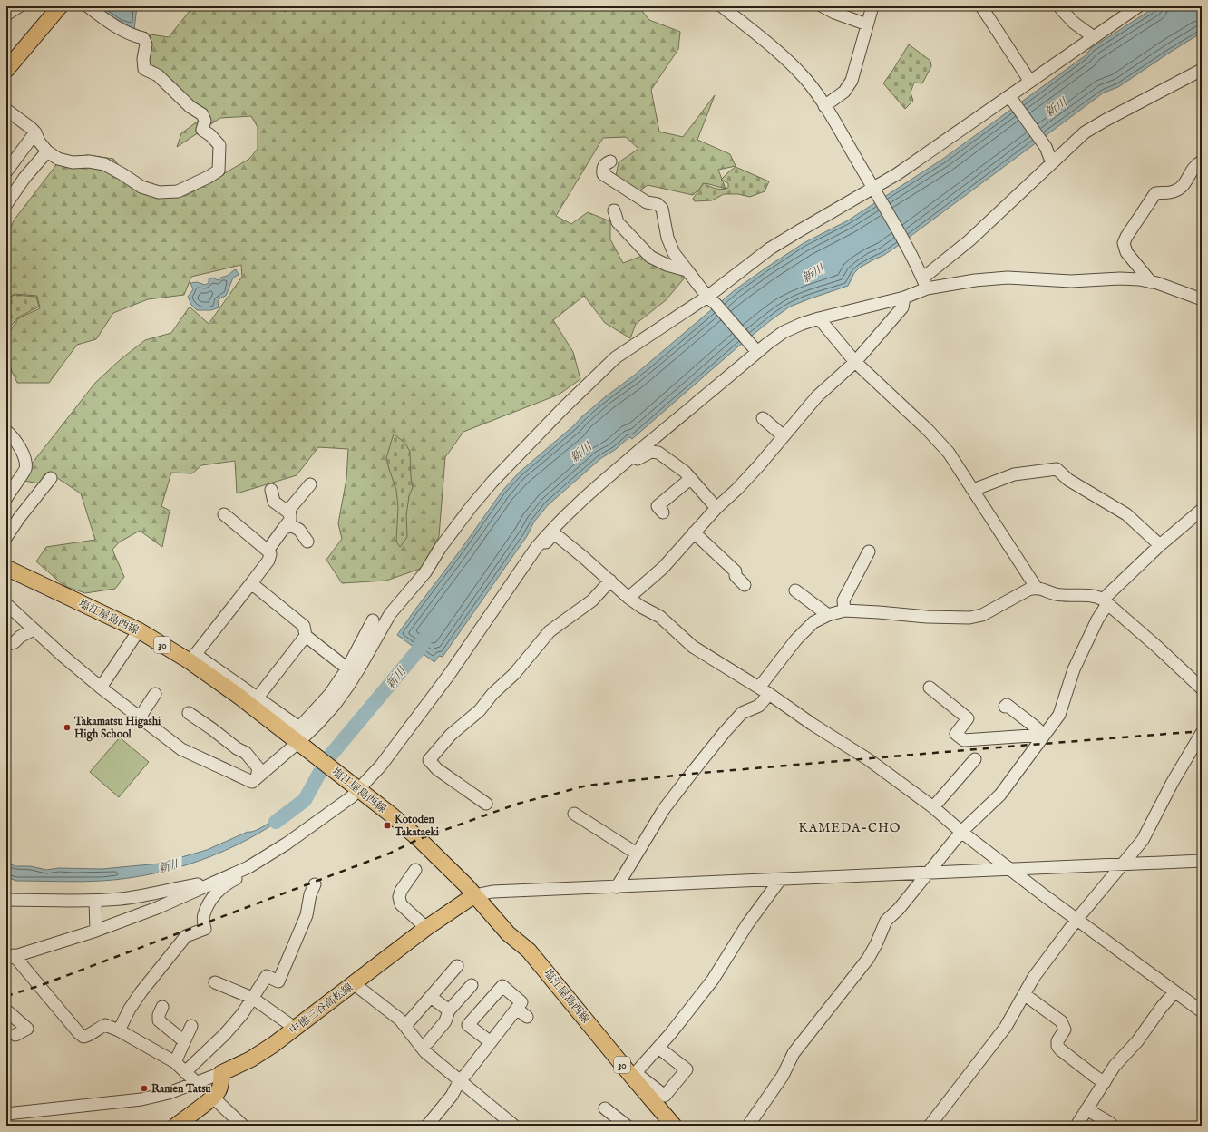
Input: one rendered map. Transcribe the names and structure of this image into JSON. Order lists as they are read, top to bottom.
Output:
{
  "streets": {
    "main road": ["塩江屋島西線", "30", "中徳三谷高松線"]
  },
  "crossings": [
    ["塩江屋島西線", "中徳三谷高松線"]
  ],
  "districts": ["KAMEDA-CHO"],
  "water": ["新川"],
  "places": {
    "other": ["Takamatsu Higashi High School", "Ramen Tatsu"],
    "transit": ["Kotoden Takataeki"]
  }
}
